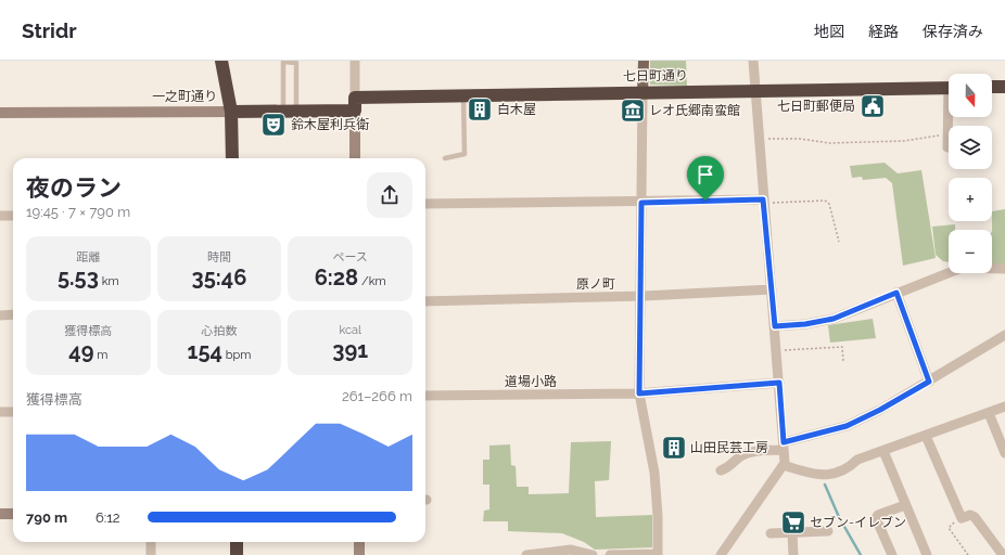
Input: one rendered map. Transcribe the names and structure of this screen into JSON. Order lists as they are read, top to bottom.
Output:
{
  "streets": {
    "highway": ["七日町通り", "一之町通り"],
    "street": ["原ノ町", "道場小路"]
  },
  "places": {
    "public building": ["七日町郵便局"],
    "building": ["白木屋", "山田民芸工房"],
    "museum": ["レオ氏郷南蛮館"],
    "theatre": ["鈴木屋利兵衛"],
    "supermarket": ["セブン-イレブン"]
  },
  "north": "bottom",
  "page": {
    "header": "Stridr",
    "nav": ["地図", "経路", "保存済み"],
    "map_buttons": ["+", "−"],
    "heading": ["夜のラン", "19:45 · 7 × 790 m"],
    "stats": [
      ["距離", "5.53 km"],
      ["時間", "35:46"],
      ["ペース", "6:28 /km"],
      ["獲得標高", "49 m"],
      ["心拍数", "154 bpm"],
      ["kcal", "391"]
    ],
    "chart": ["獲得標高", "261–266 m"],
    "list": [
      {
        "name": "790 m",
        "note": "6:12"
      }
    ]
  }
}
